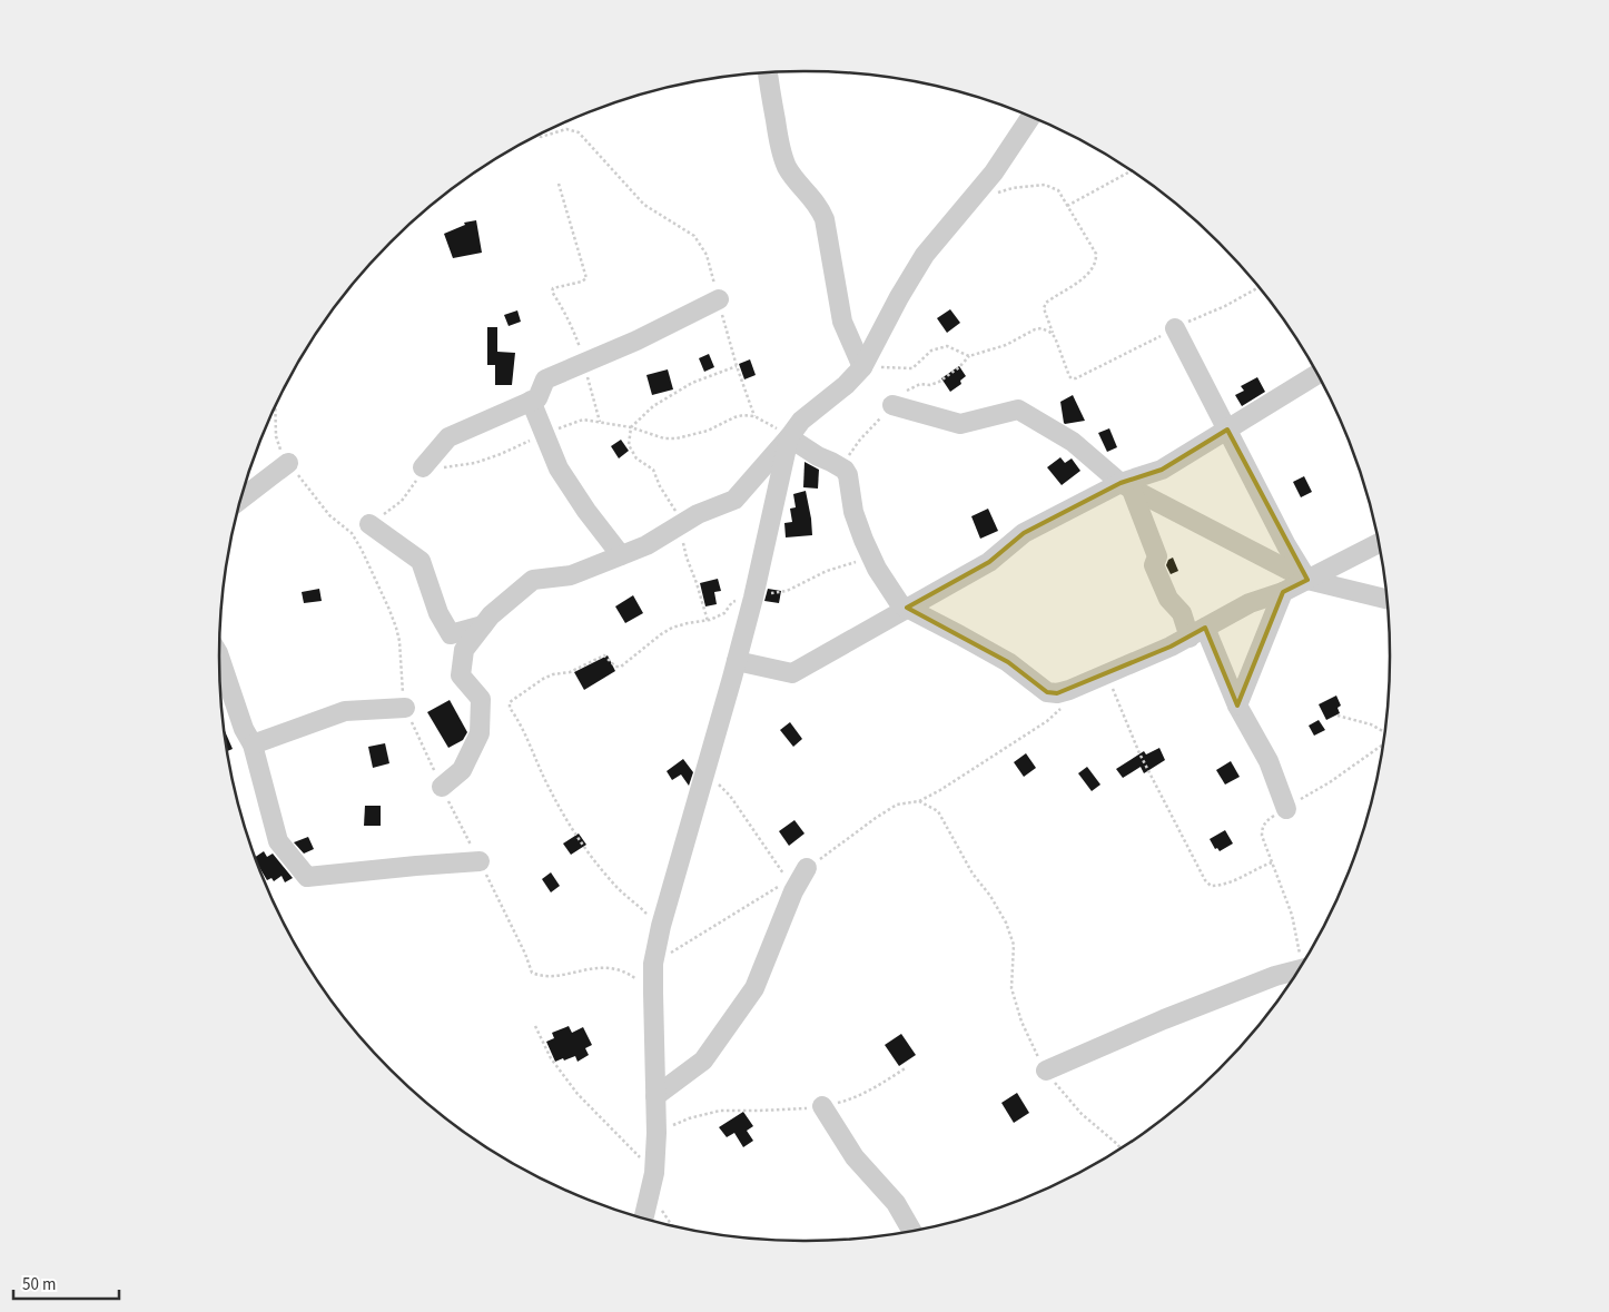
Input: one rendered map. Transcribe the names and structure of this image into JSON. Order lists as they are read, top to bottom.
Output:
{
  "scale_bar": "50 m"
}
